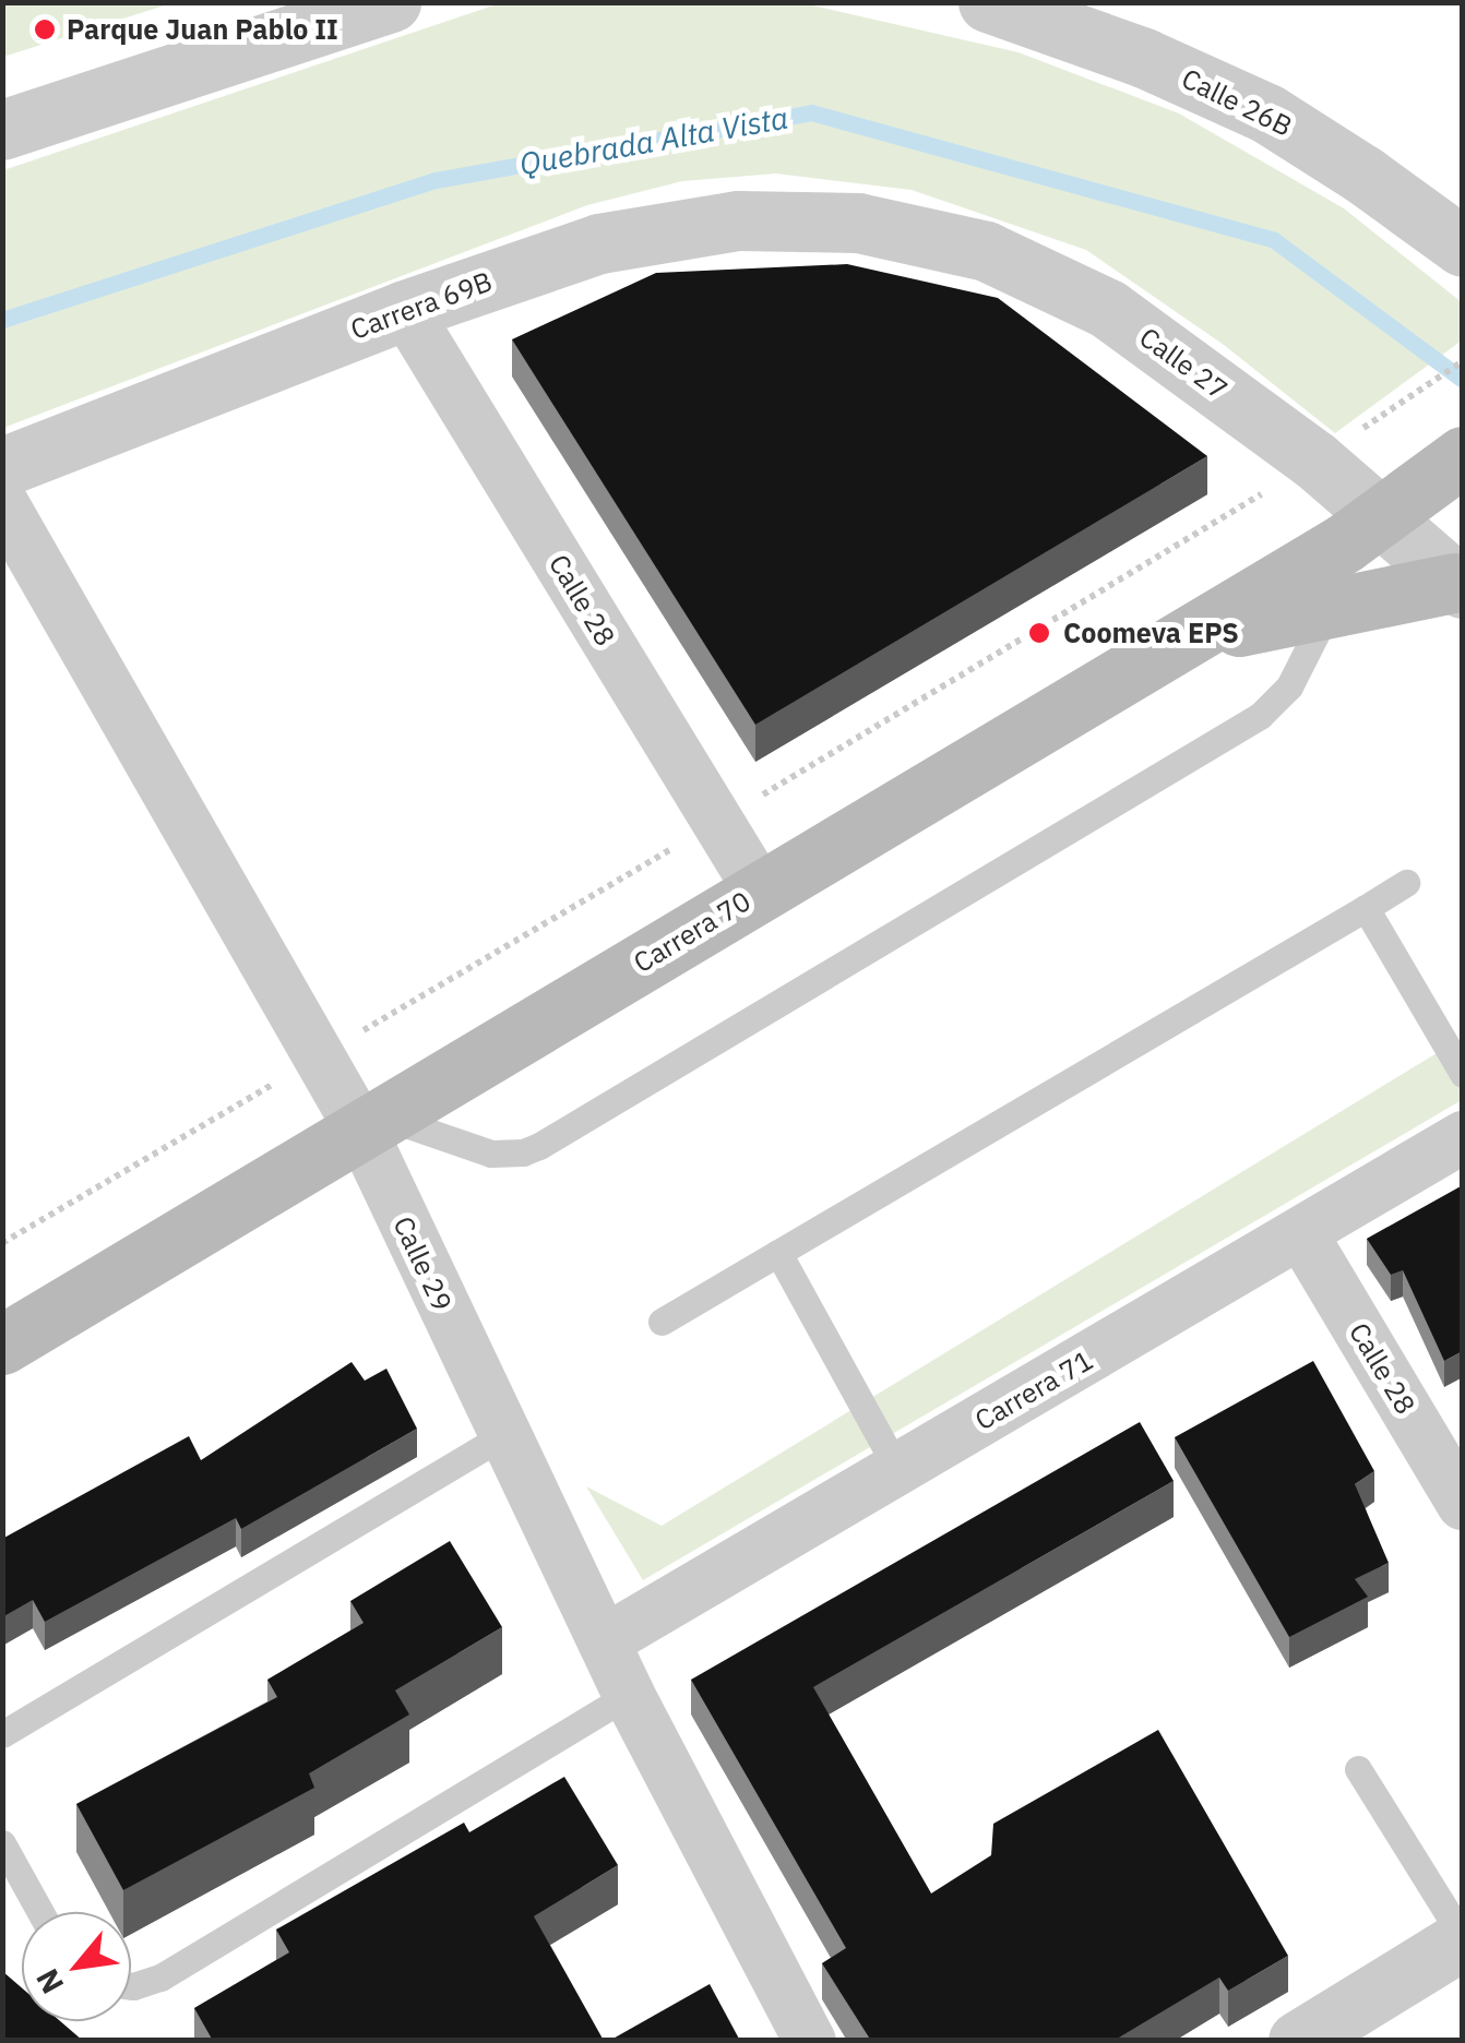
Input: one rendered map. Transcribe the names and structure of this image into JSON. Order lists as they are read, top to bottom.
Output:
{
  "streets": {
    "main road": ["Carrera 70"],
    "street": [
      "Calle 26B",
      "Carrera 69B",
      "Calle 27",
      "Calle 28",
      "Calle 29",
      "Carrera 71"
    ]
  },
  "crossings": [
    ["Carrera 69B", "Calle 27"],
    ["Carrera 69B", "Calle 28"],
    ["Calle 27", "Carrera 70"],
    ["Calle 28", "Carrera 70"],
    ["Calle 28", "Carrera 71"],
    ["Carrera 70", "Calle 29"],
    ["Calle 29", "Carrera 71"]
  ],
  "water": ["Quebrada Alta Vista"],
  "places": ["Parque Juan Pablo II", "Coomeva EPS"],
  "north": "bottom left"
}
